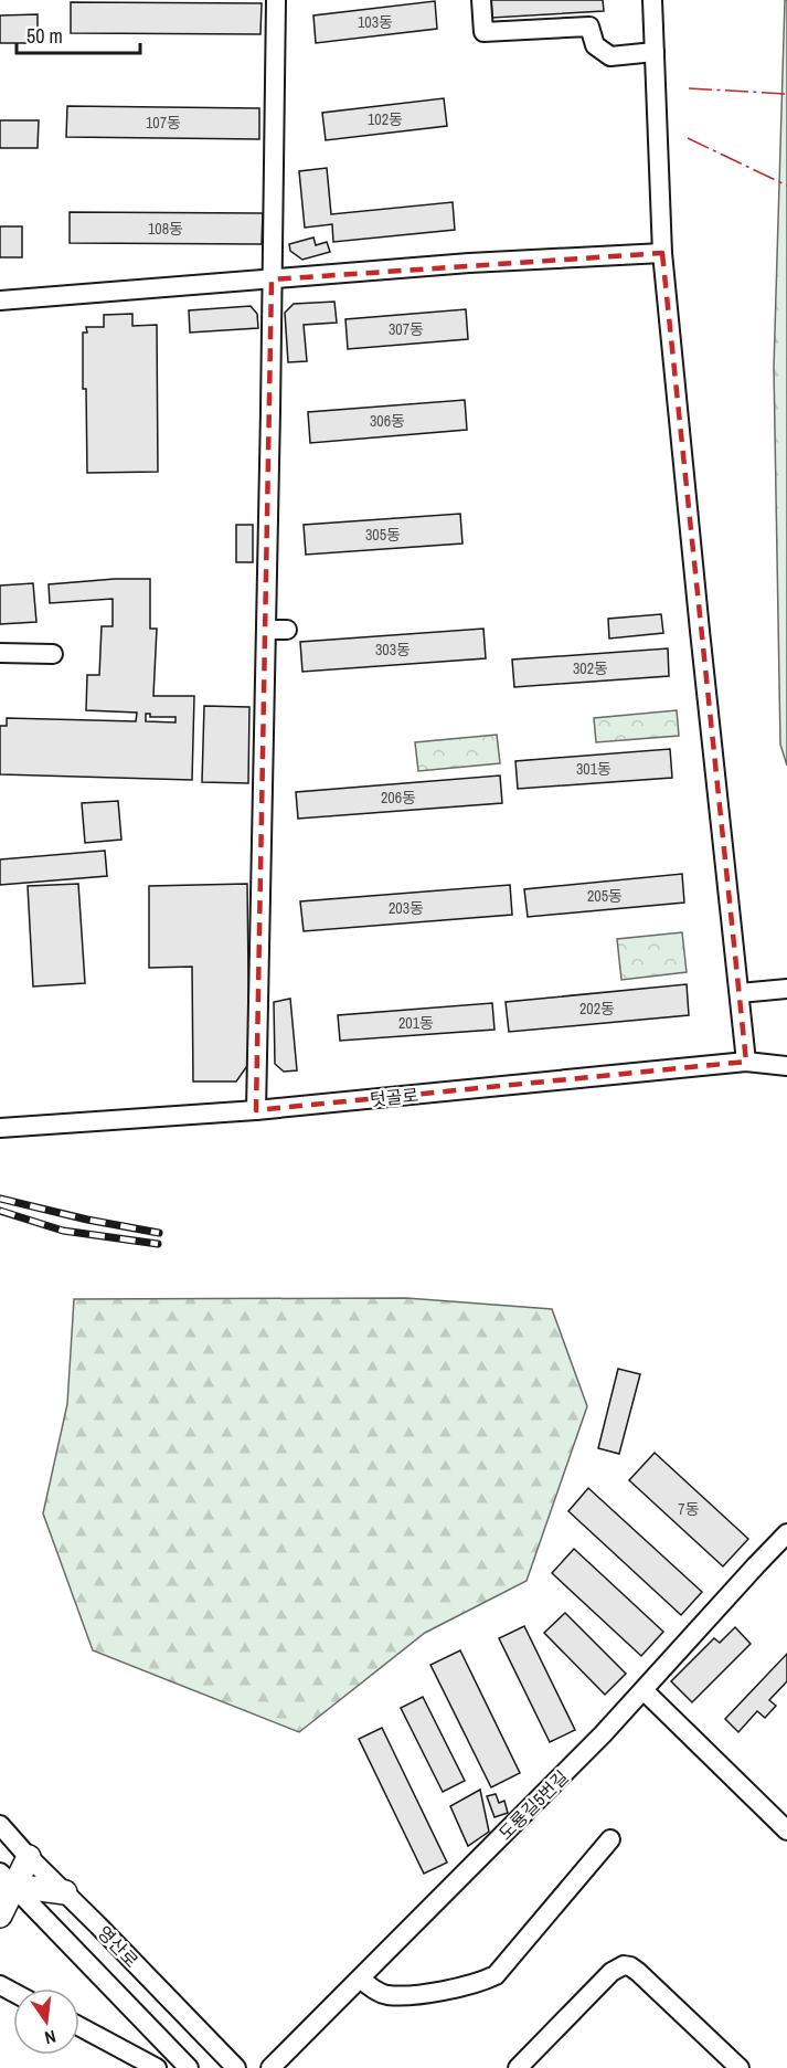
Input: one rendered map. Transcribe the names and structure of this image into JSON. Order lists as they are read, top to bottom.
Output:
{
  "streets": {
    "street": ["텃골로", "도룡길5번길", "영산로"]
  },
  "house_numbers": [
    "103동",
    "102동",
    "107동",
    "108동",
    "307동",
    "306동",
    "305동",
    "303동",
    "302동",
    "301동",
    "206동",
    "205동",
    "203동",
    "202동",
    "201동",
    "7동"
  ],
  "scale_bar": "50 m",
  "north": "bottom"
}
